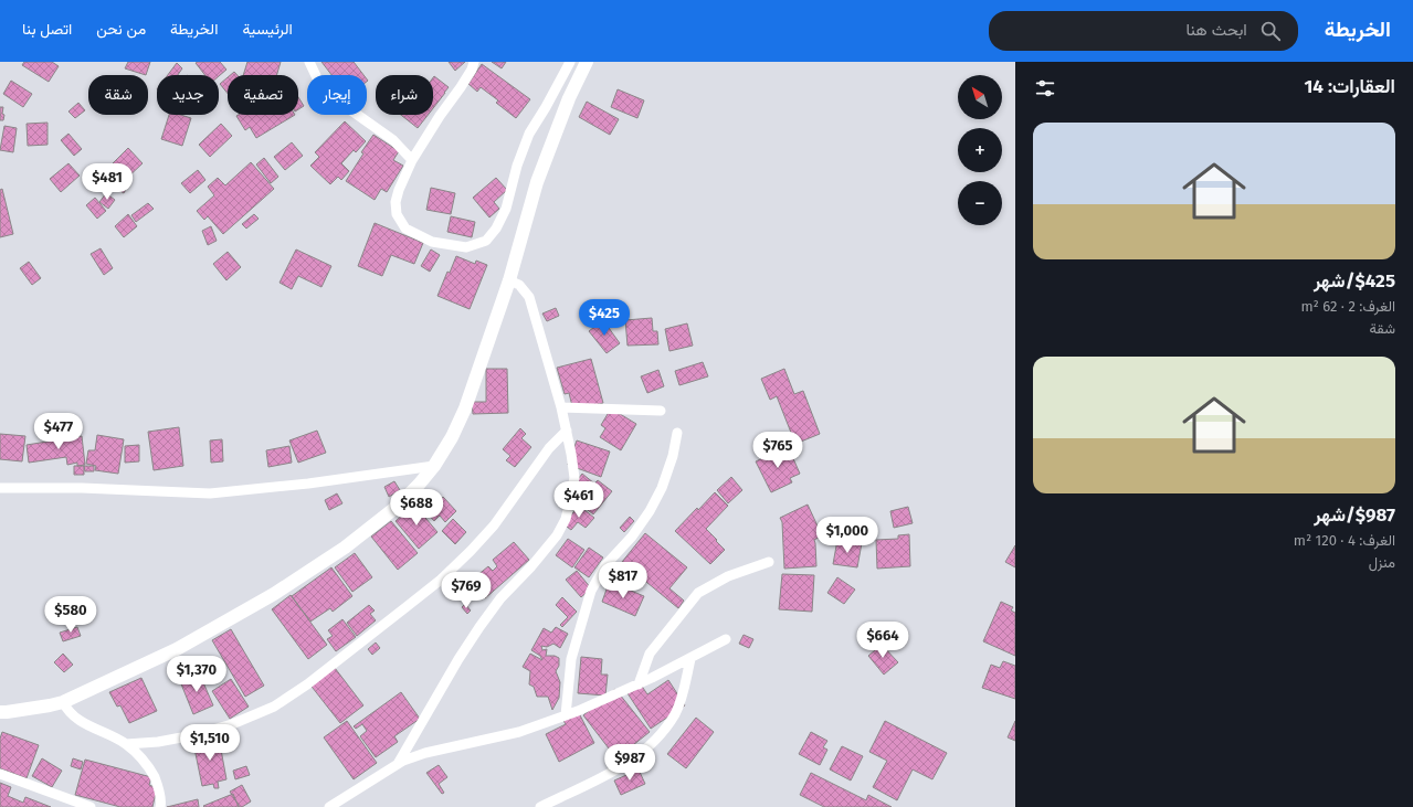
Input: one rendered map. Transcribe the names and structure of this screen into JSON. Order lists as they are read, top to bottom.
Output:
{
  "north": "top left",
  "page": {
    "header": "الخريطة",
    "search": "ابحث هنا",
    "nav": [
      "الرئيسية",
      "الخريطة",
      "من نحن",
      "اتصل بنا"
    ],
    "heading": "العقارات: 14",
    "map_buttons": ["+", "−"],
    "chip": [
      "شراء",
      "إيجار",
      "تصفية",
      "جديد",
      "شقة"
    ],
    "list": [
      {
        "name": "$425/شهر",
        "note": "الغرف: 2 · 62 m² · شقة"
      },
      {
        "name": "$987/شهر",
        "note": "الغرف: 4 · 120 m² · منزل"
      }
    ],
    "price": [
      "$481",
      "$425",
      "$477",
      "$765",
      "$461",
      "$688",
      "$1,000",
      "$817",
      "$769",
      "$580",
      "$664",
      "$1,370",
      "$1,510",
      "$987"
    ]
  }
}
